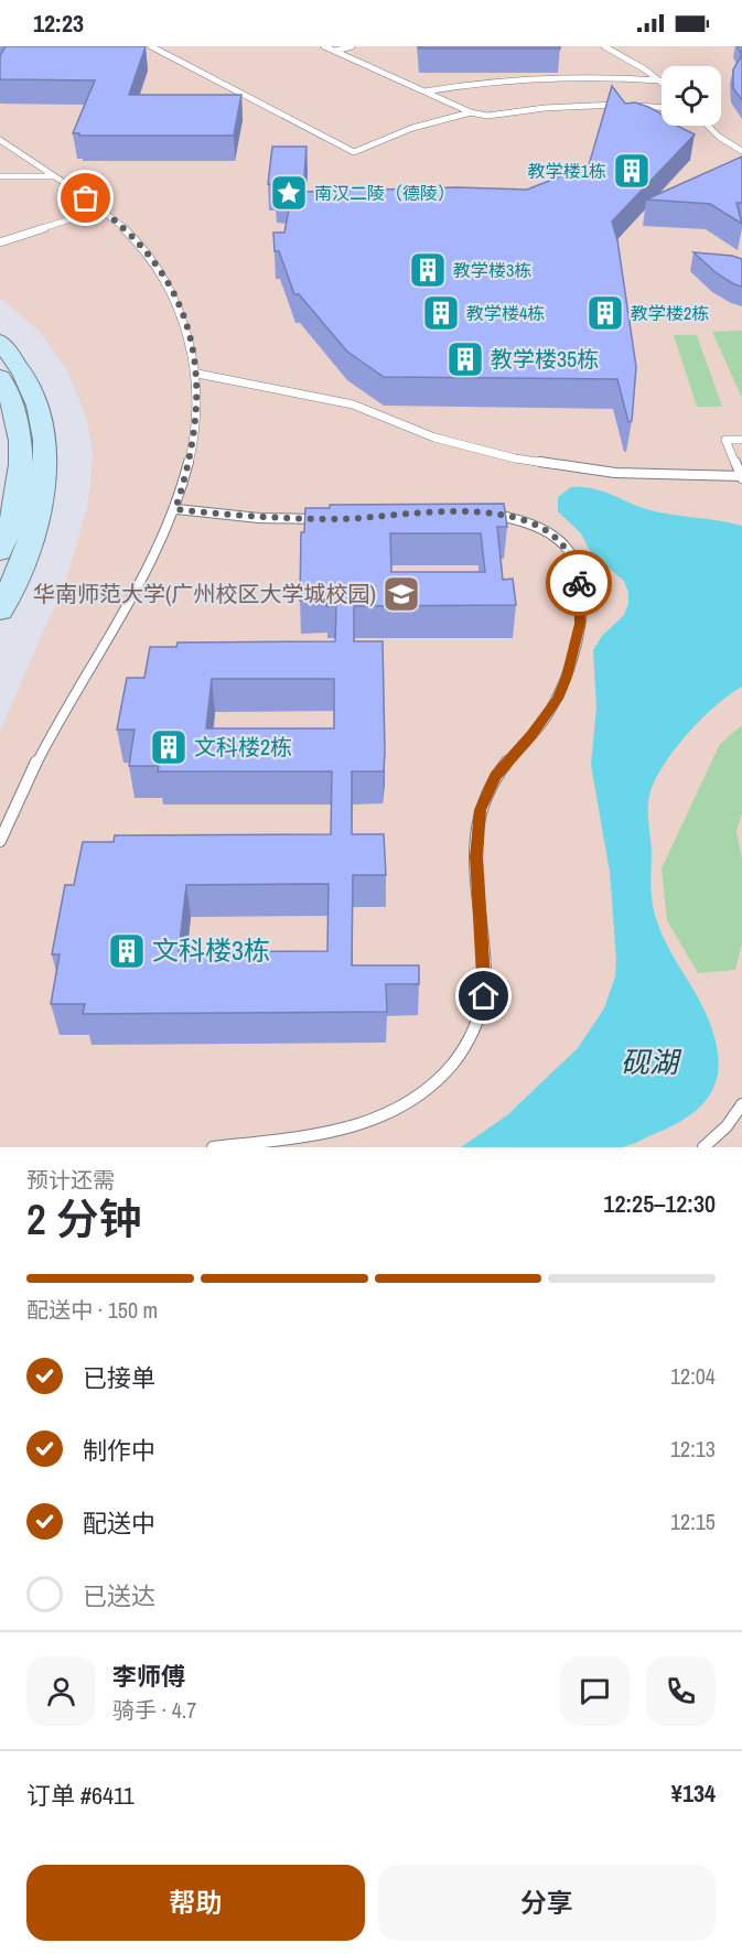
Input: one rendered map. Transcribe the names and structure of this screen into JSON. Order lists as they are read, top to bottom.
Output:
{
  "water": ["砚湖"],
  "places": {
    "building": [
      "教学楼1栋",
      "教学楼3栋",
      "教学楼4栋",
      "教学楼2栋",
      "教学楼35栋",
      "文科楼2栋",
      "文科楼3栋"
    ],
    "place": ["南汉二陵（德陵）"],
    "school or university": ["华南师范大学(广州校区大学城校园)"]
  },
  "page": {
    "status": "12:23",
    "heading": ["2 分钟", "预计还需", "12:25–12:30"],
    "panel": [
      "李师傅",
      "骑手 · 4.7",
      "订单 #6411",
      "¥134"
    ],
    "bar": "配送中 · 150 m",
    "list": [
      ["已接单", "12:04"],
      ["制作中", "12:13"],
      ["配送中", "12:15"],
      "已送达"
    ],
    "buttons": ["帮助", "分享"]
  }
}
